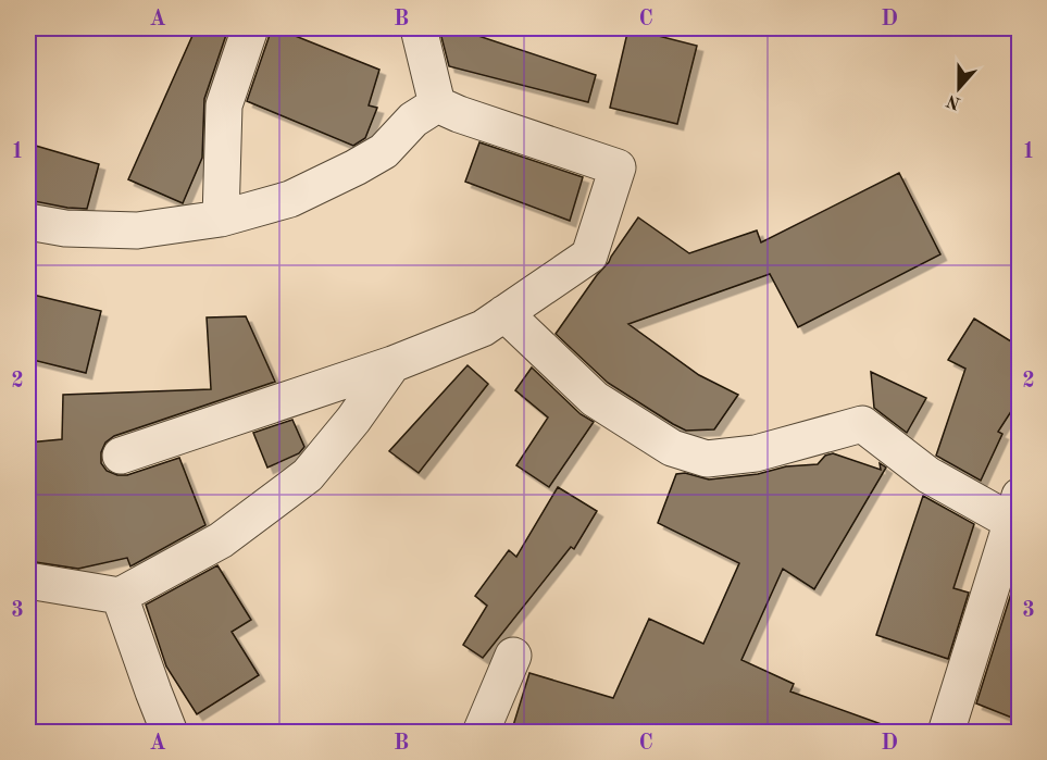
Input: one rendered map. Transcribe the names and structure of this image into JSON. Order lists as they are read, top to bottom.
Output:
{
  "north": "bottom",
  "grid": {
    "columns": [
      "A",
      "B",
      "C",
      "D"
    ],
    "rows": ["1", "2", "3"]
  }
}
